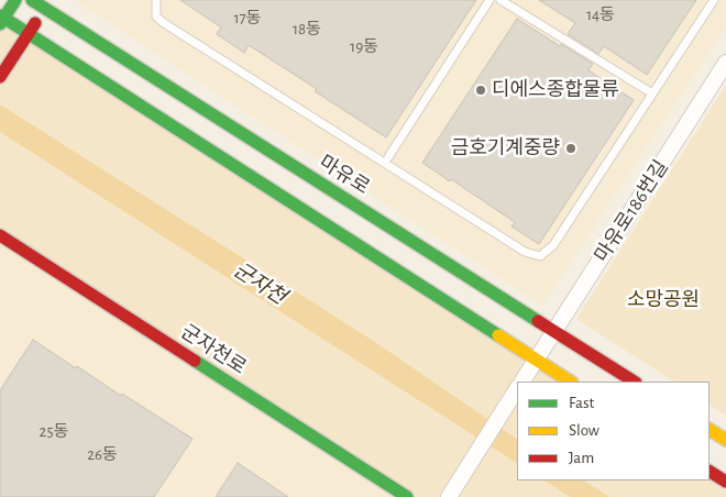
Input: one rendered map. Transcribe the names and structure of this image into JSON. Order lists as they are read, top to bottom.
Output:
{
  "streets": {
    "street": ["마유로", "마유로186번길", "군자천로"]
  },
  "crossings": [
    ["마유로", "마유로186번길"]
  ],
  "water": ["군자천"],
  "parks": ["소망공원"],
  "places": ["디에스종합물류", "금호기계중량"],
  "house_numbers": [
    "14동",
    "17동",
    "18동",
    "19동",
    "25동",
    "26동"
  ],
  "legend": ["Fast", "Slow", "Jam"]
}
